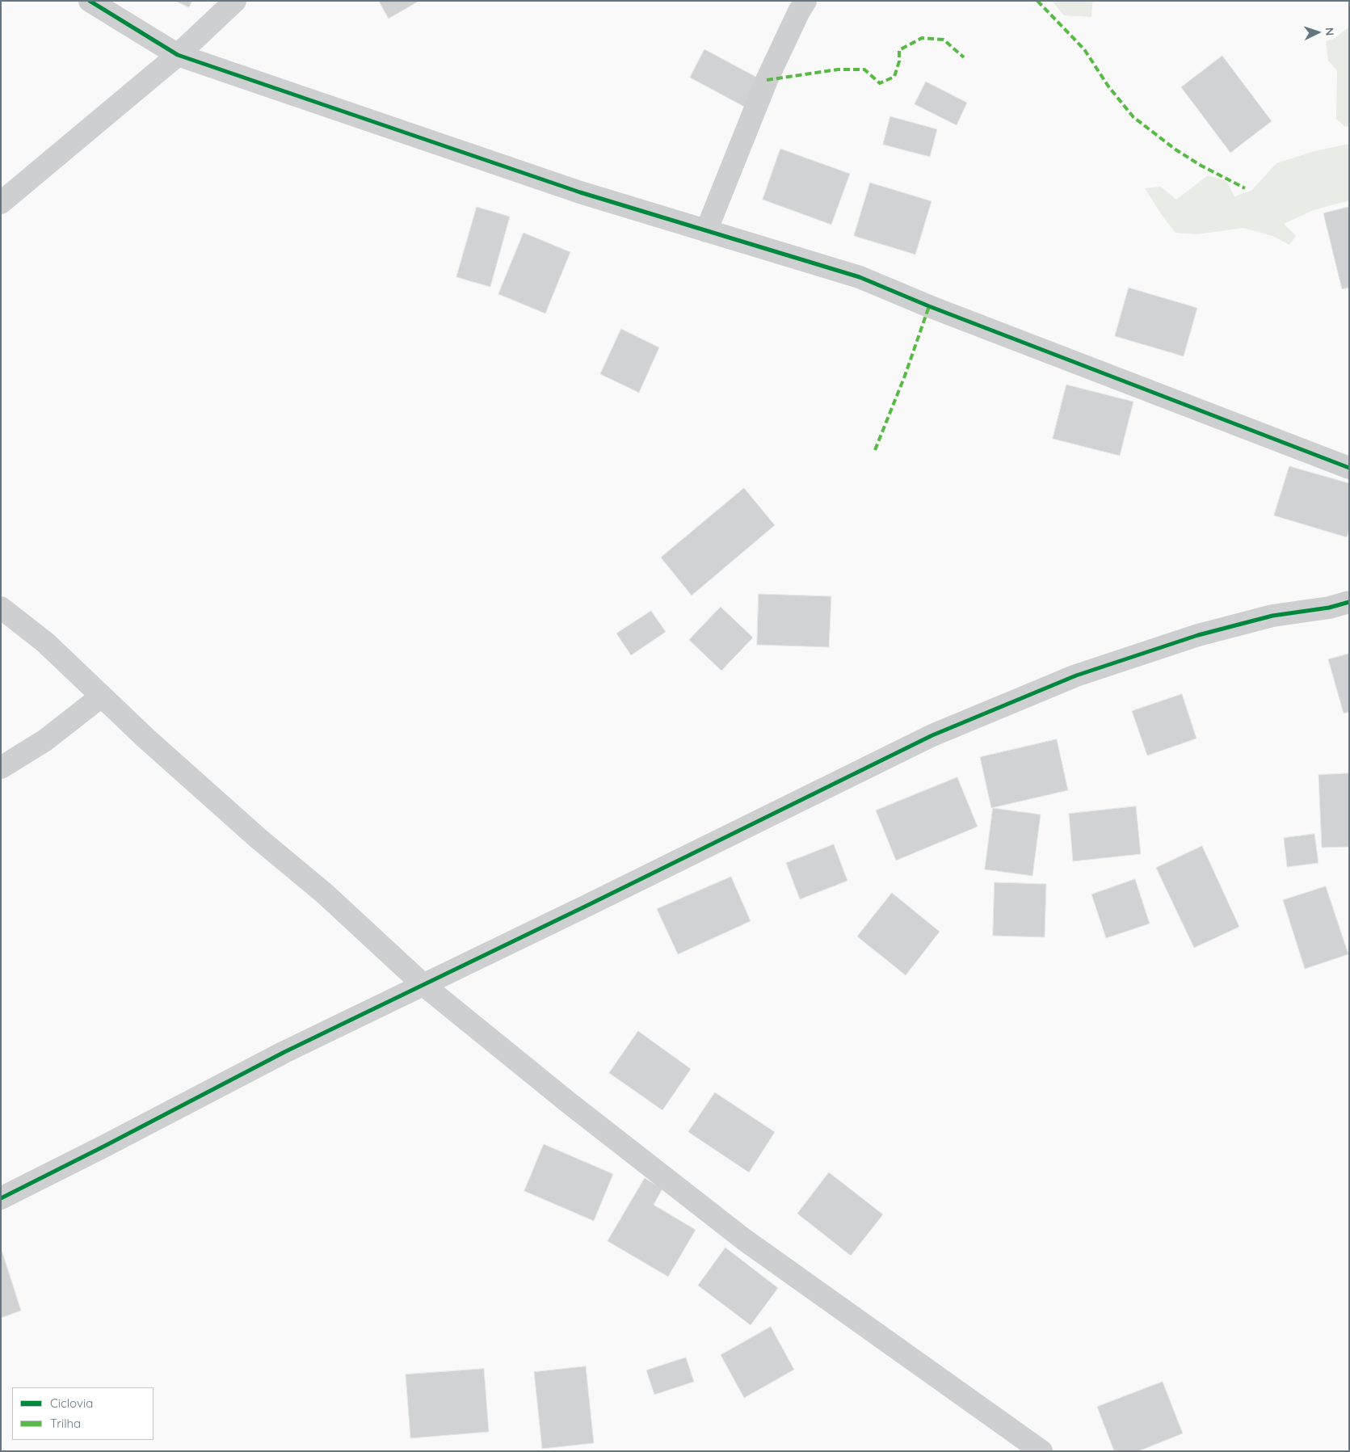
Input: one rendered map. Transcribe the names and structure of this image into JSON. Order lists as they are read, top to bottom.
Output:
{
  "legend": ["Ciclovia", "Trilha"],
  "north": "right"
}
